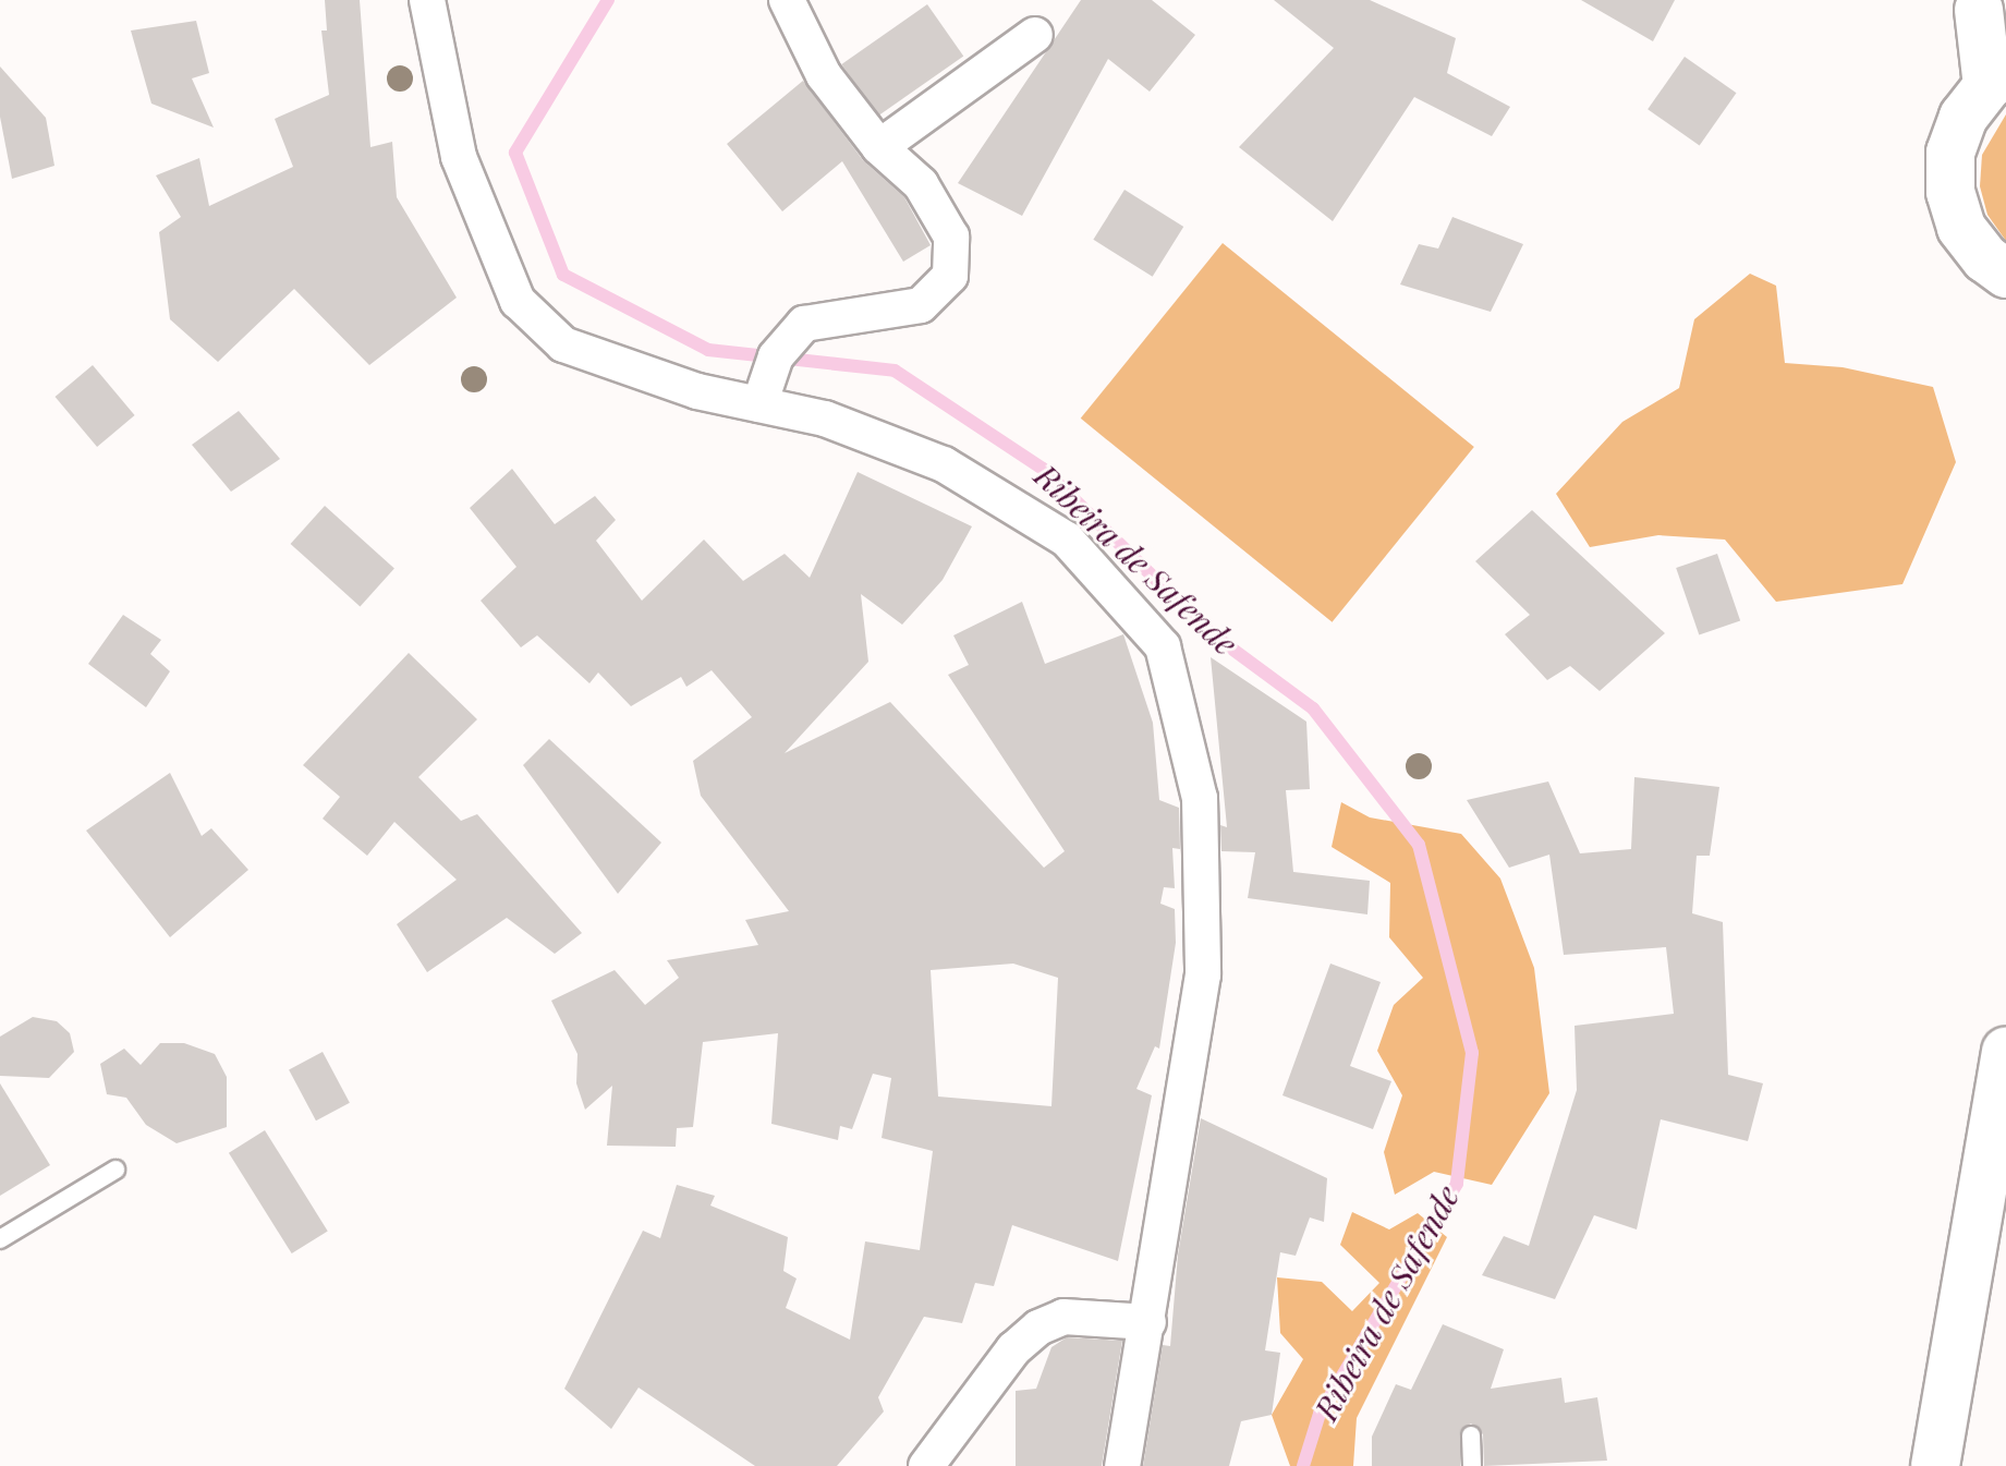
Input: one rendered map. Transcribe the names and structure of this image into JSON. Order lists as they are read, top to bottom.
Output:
{
  "water": ["Ribeira de Safende"]
}
